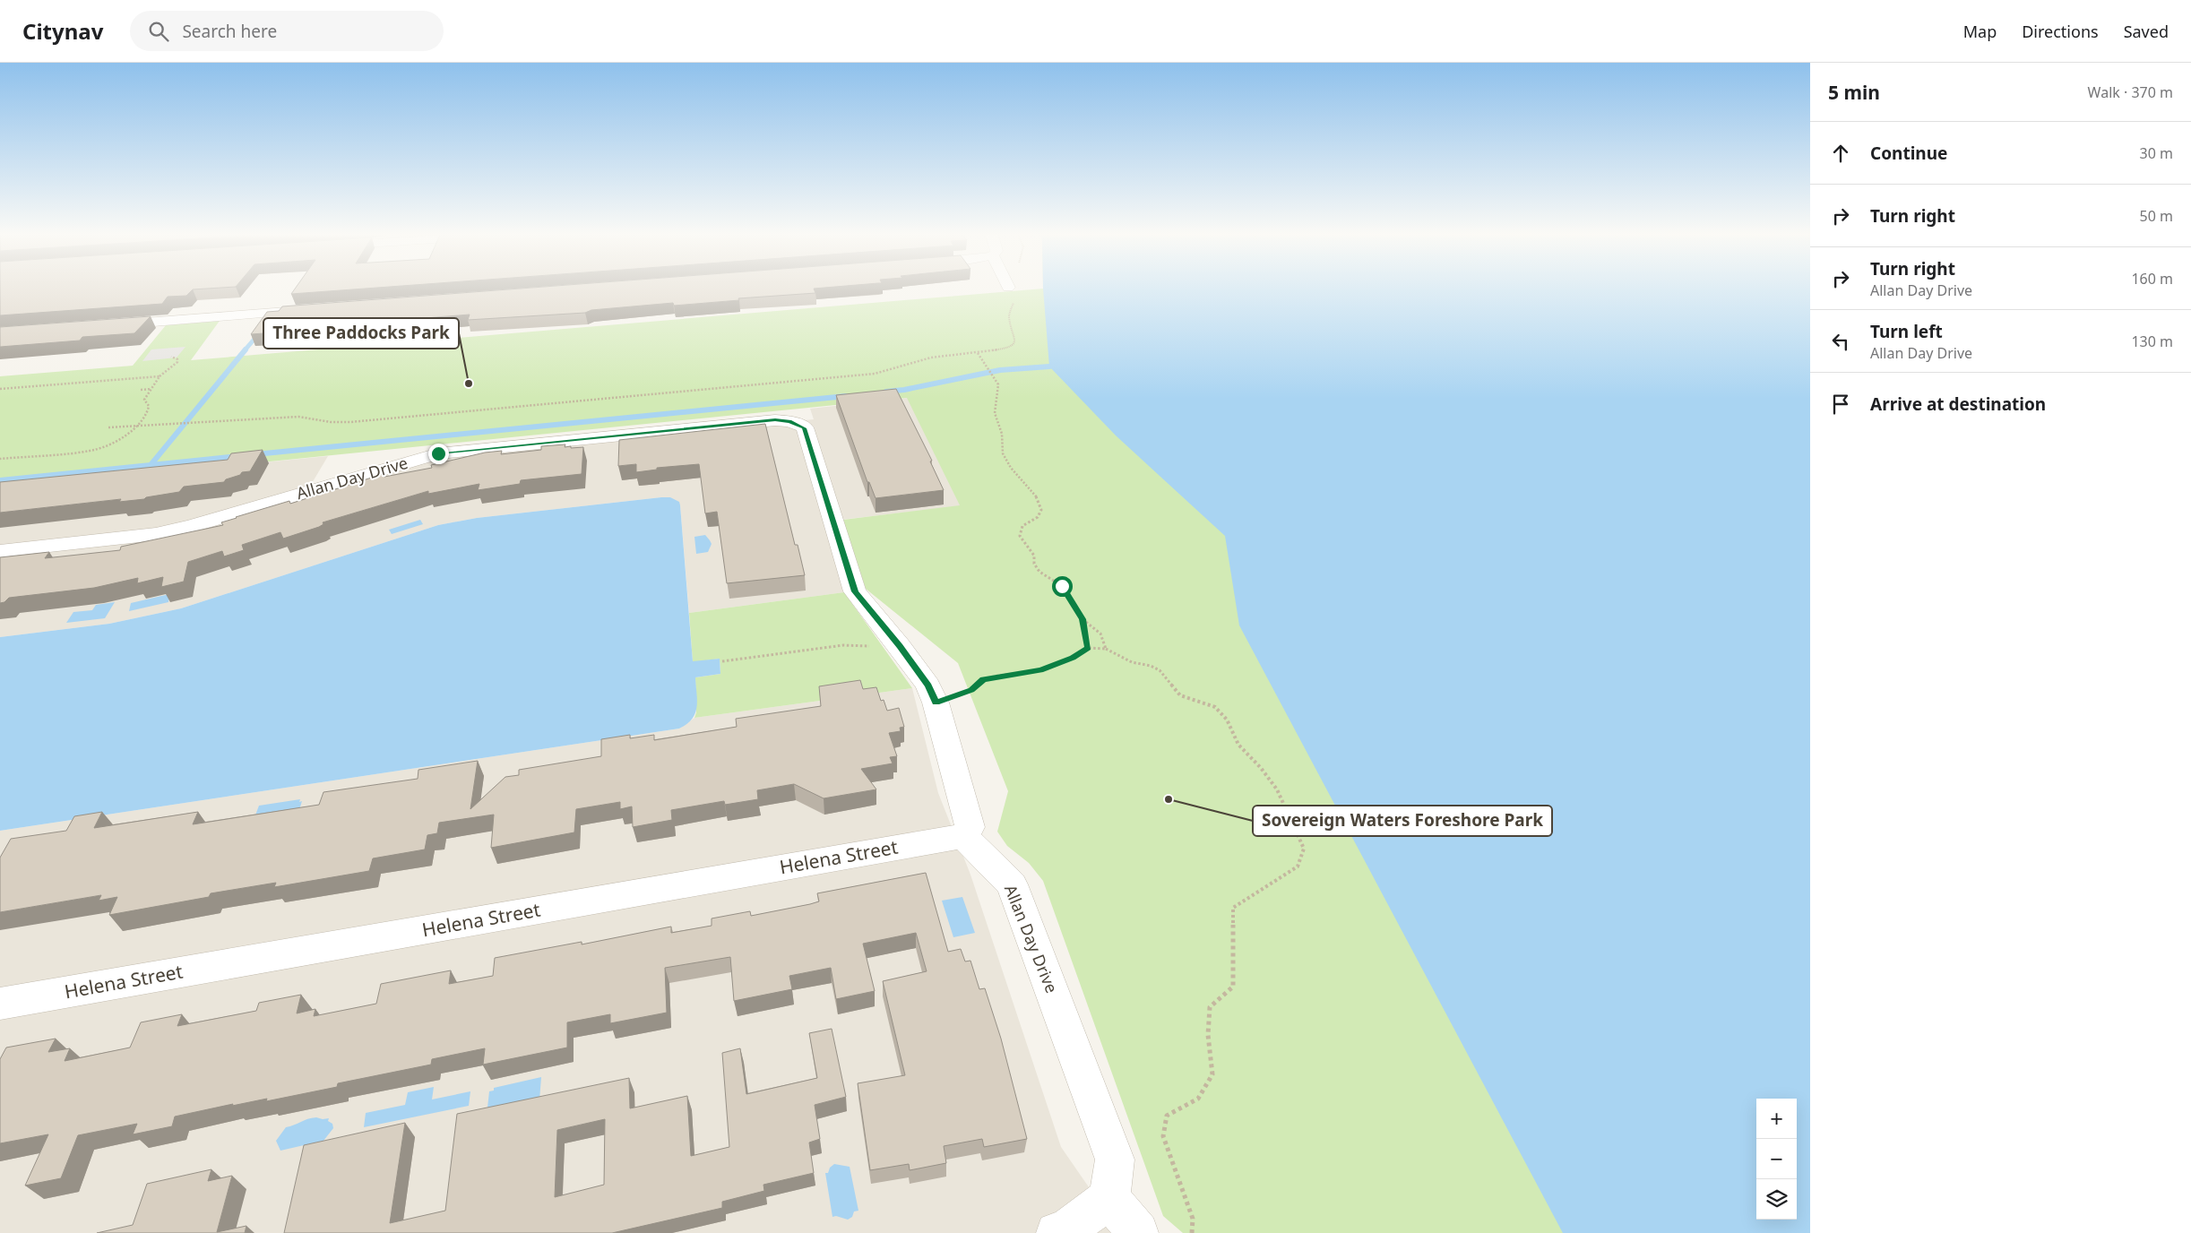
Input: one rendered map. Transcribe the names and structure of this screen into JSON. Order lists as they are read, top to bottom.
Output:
{
  "streets": {
    "street": ["Allan Day Drive", "Helena Street"]
  },
  "crossings": [
    ["Allan Day Drive", "Helena Street"]
  ],
  "places": ["Three Paddocks Park", "Sovereign Waters Foreshore Park"],
  "page": {
    "header": "Citynav",
    "search": "Search here",
    "nav": ["Map", "Directions", "Saved"],
    "heading": ["5 min", "Walk · 370 m"],
    "list": [
      ["Continue", "30 m"],
      ["Turn right", "50 m"],
      ["Turn right", "Allan Day Drive", "160 m"],
      ["Turn left", "Allan Day Drive", "130 m"],
      "Arrive at destination"
    ],
    "map_buttons": ["+", "−"]
  }
}
